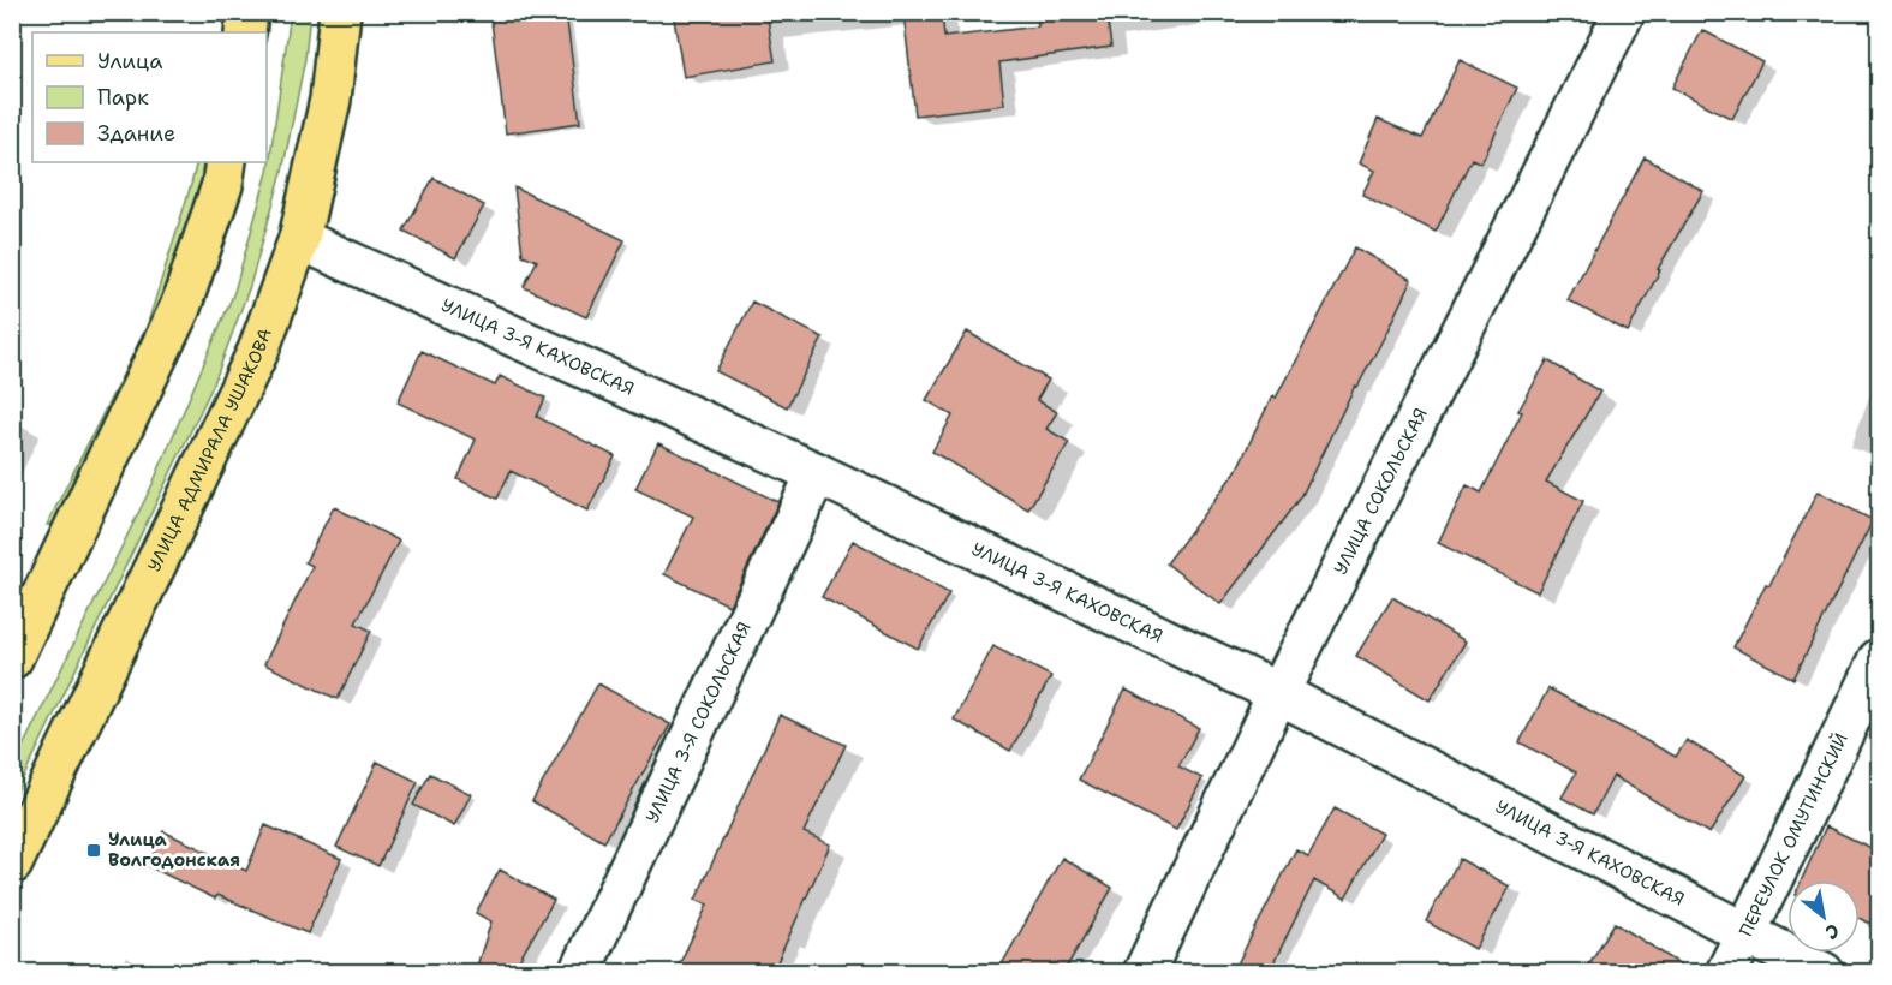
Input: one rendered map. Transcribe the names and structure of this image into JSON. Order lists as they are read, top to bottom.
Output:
{
  "streets": {
    "main road": ["УЛИЦА АДМИРАЛА УШАКОВА"],
    "street": [
      "УЛИЦА 3-Я КАХОВСКАЯ",
      "УЛИЦА СОКОЛЬСКАЯ",
      "УЛИЦА 3-Я СОКОЛЬСКАЯ",
      "ПЕРЕУЛОК ОМУТИНСКИЙ"
    ]
  },
  "crossings": [
    ["УЛИЦА 3-Я КАХОВСКАЯ", "УЛИЦА АДМИРАЛА УШАКОВА"],
    ["УЛИЦА 3-Я КАХОВСКАЯ", "УЛИЦА СОКОЛЬСКАЯ"],
    ["УЛИЦА 3-Я КАХОВСКАЯ", "УЛИЦА 3-Я СОКОЛЬСКАЯ"],
    ["УЛИЦА 3-Я КАХОВСКАЯ", "ПЕРЕУЛОК ОМУТИНСКИЙ"]
  ],
  "places": {
    "transit": ["Улица Волгодонская"]
  },
  "legend": ["Улица", "Парк", "Здание"],
  "north": "bottom right"
}
